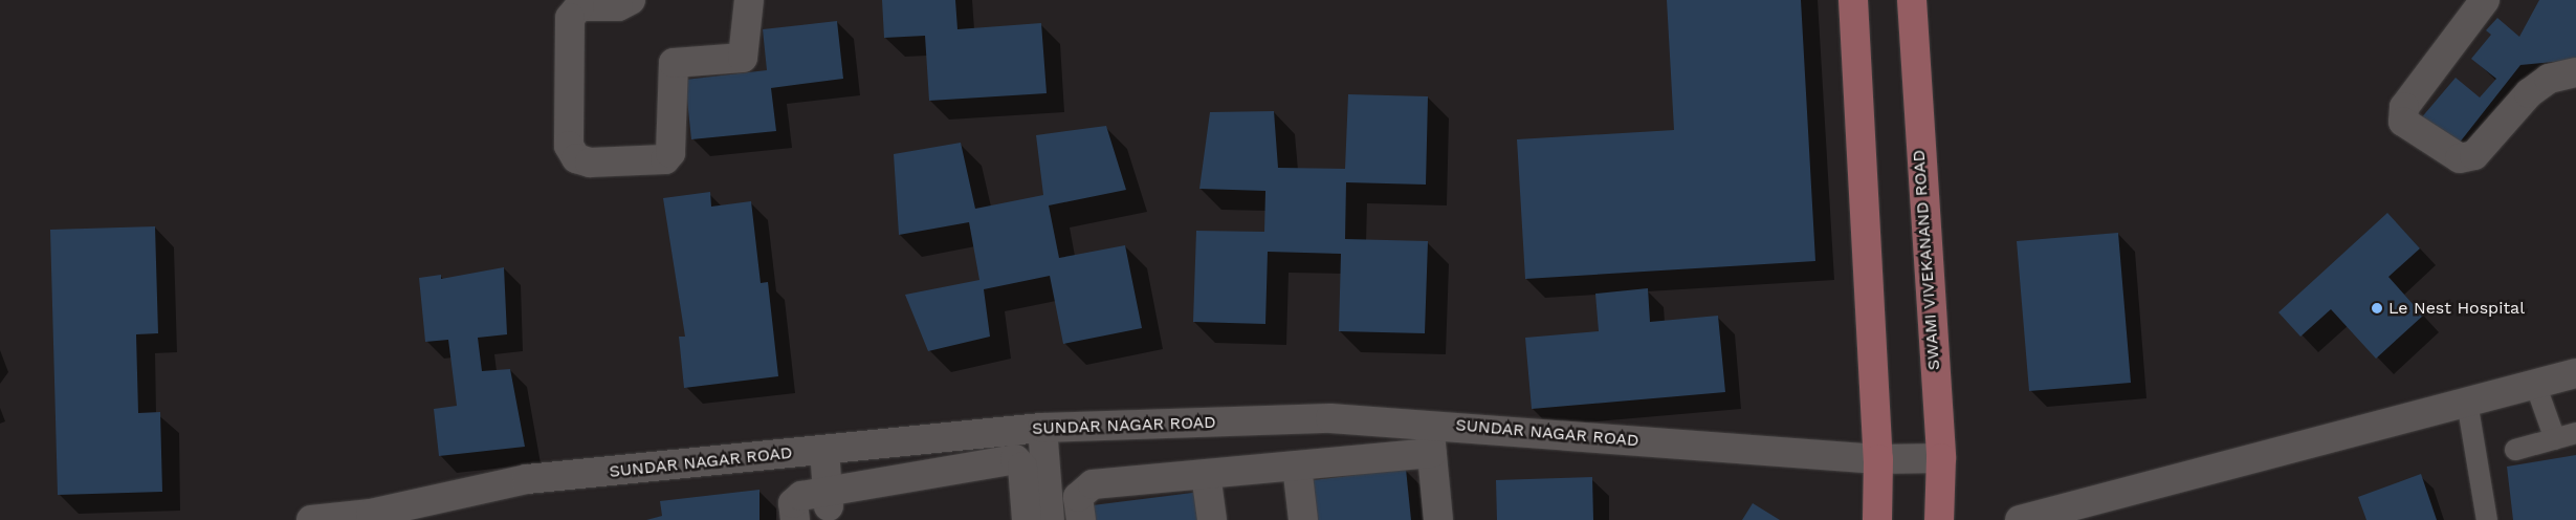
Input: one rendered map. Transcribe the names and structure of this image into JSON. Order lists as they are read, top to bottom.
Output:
{
  "streets": {
    "main road": ["SWAMI VIVEKANAND ROAD"],
    "street": ["SUNDAR NAGAR ROAD"]
  },
  "crossings": [
    ["SWAMI VIVEKANAND ROAD", "SUNDAR NAGAR ROAD"]
  ],
  "places": ["Le Nest Hospital"]
}
